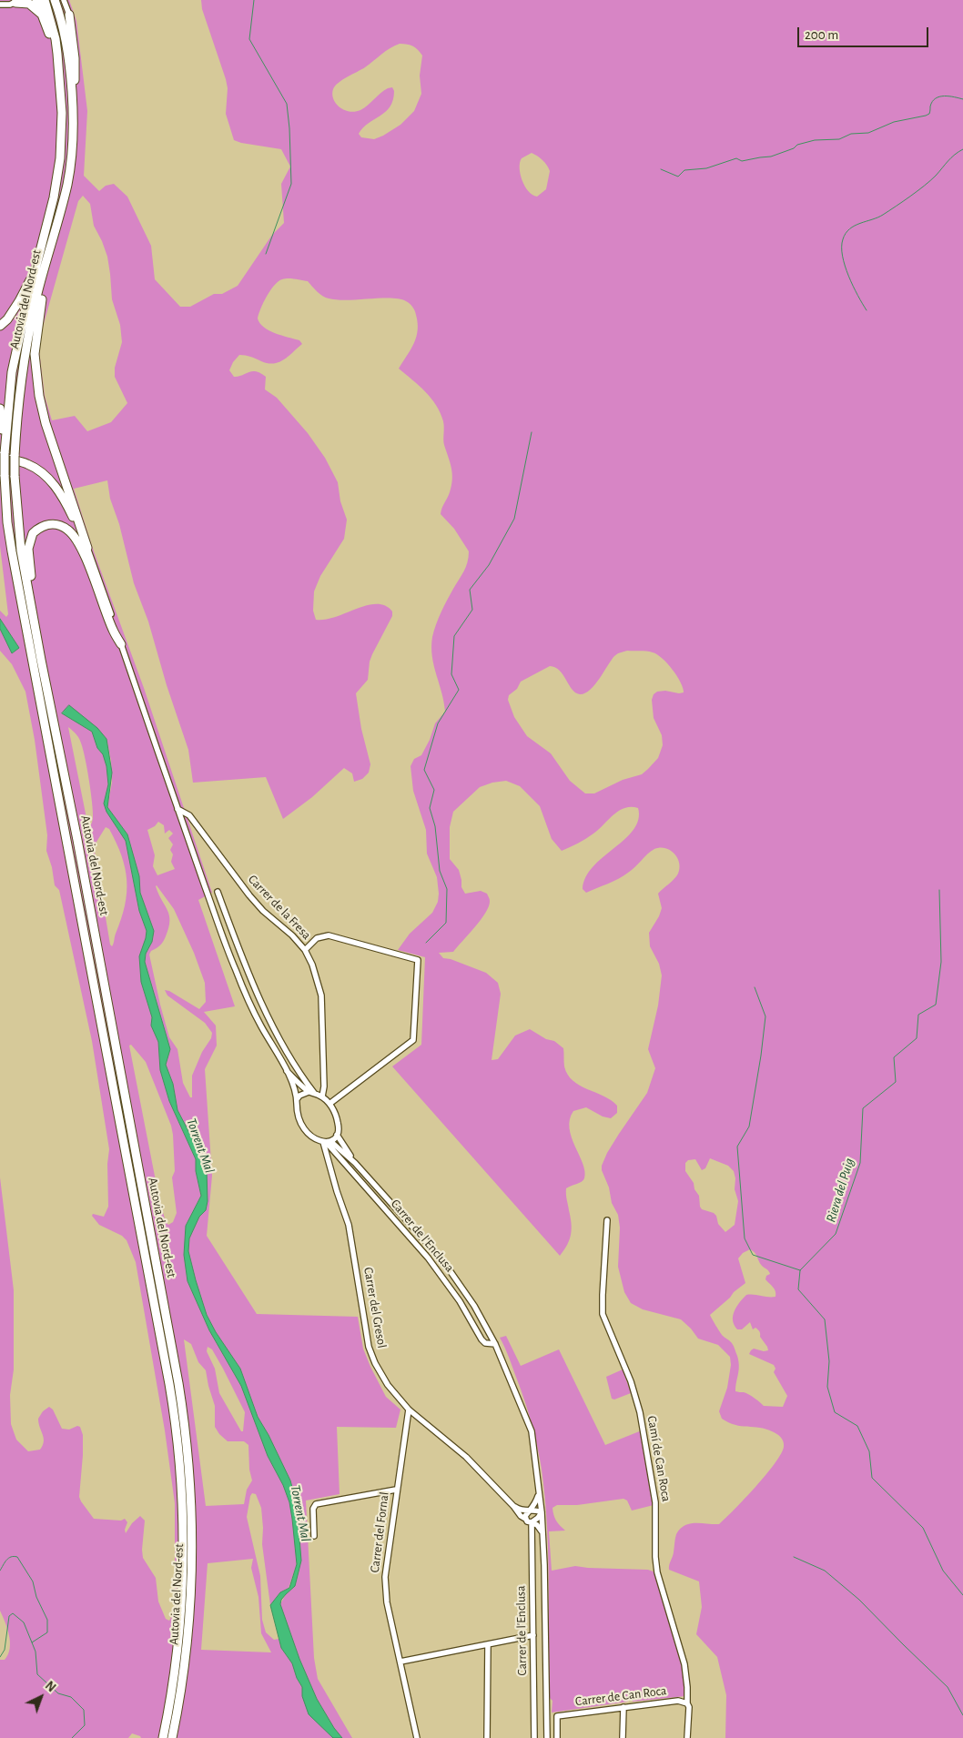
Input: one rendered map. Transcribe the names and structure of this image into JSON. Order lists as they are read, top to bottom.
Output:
{
  "streets": {
    "highway": ["Autovia del Nord-est"],
    "street": [
      "Carrer de la Fresa",
      "Carrer de l'Enclusa",
      "Carrer del Gresol",
      "Camí de Can Roca",
      "Carrer del Fornal",
      "Carrer de Can Roca"
    ]
  },
  "crossings": [
    ["Carrer de la Fresa", "Carrer de l'Enclusa"],
    ["Carrer de la Fresa", "Carrer del Gresol"],
    ["Carrer de l'Enclusa", "Carrer del Gresol"],
    ["Carrer del Gresol", "Carrer del Fornal"],
    ["Camí de Can Roca", "Carrer de Can Roca"]
  ],
  "water": ["Torrent Mal", "Riera del Puig"],
  "scale_bar": "200 m",
  "north": "top right"
}
